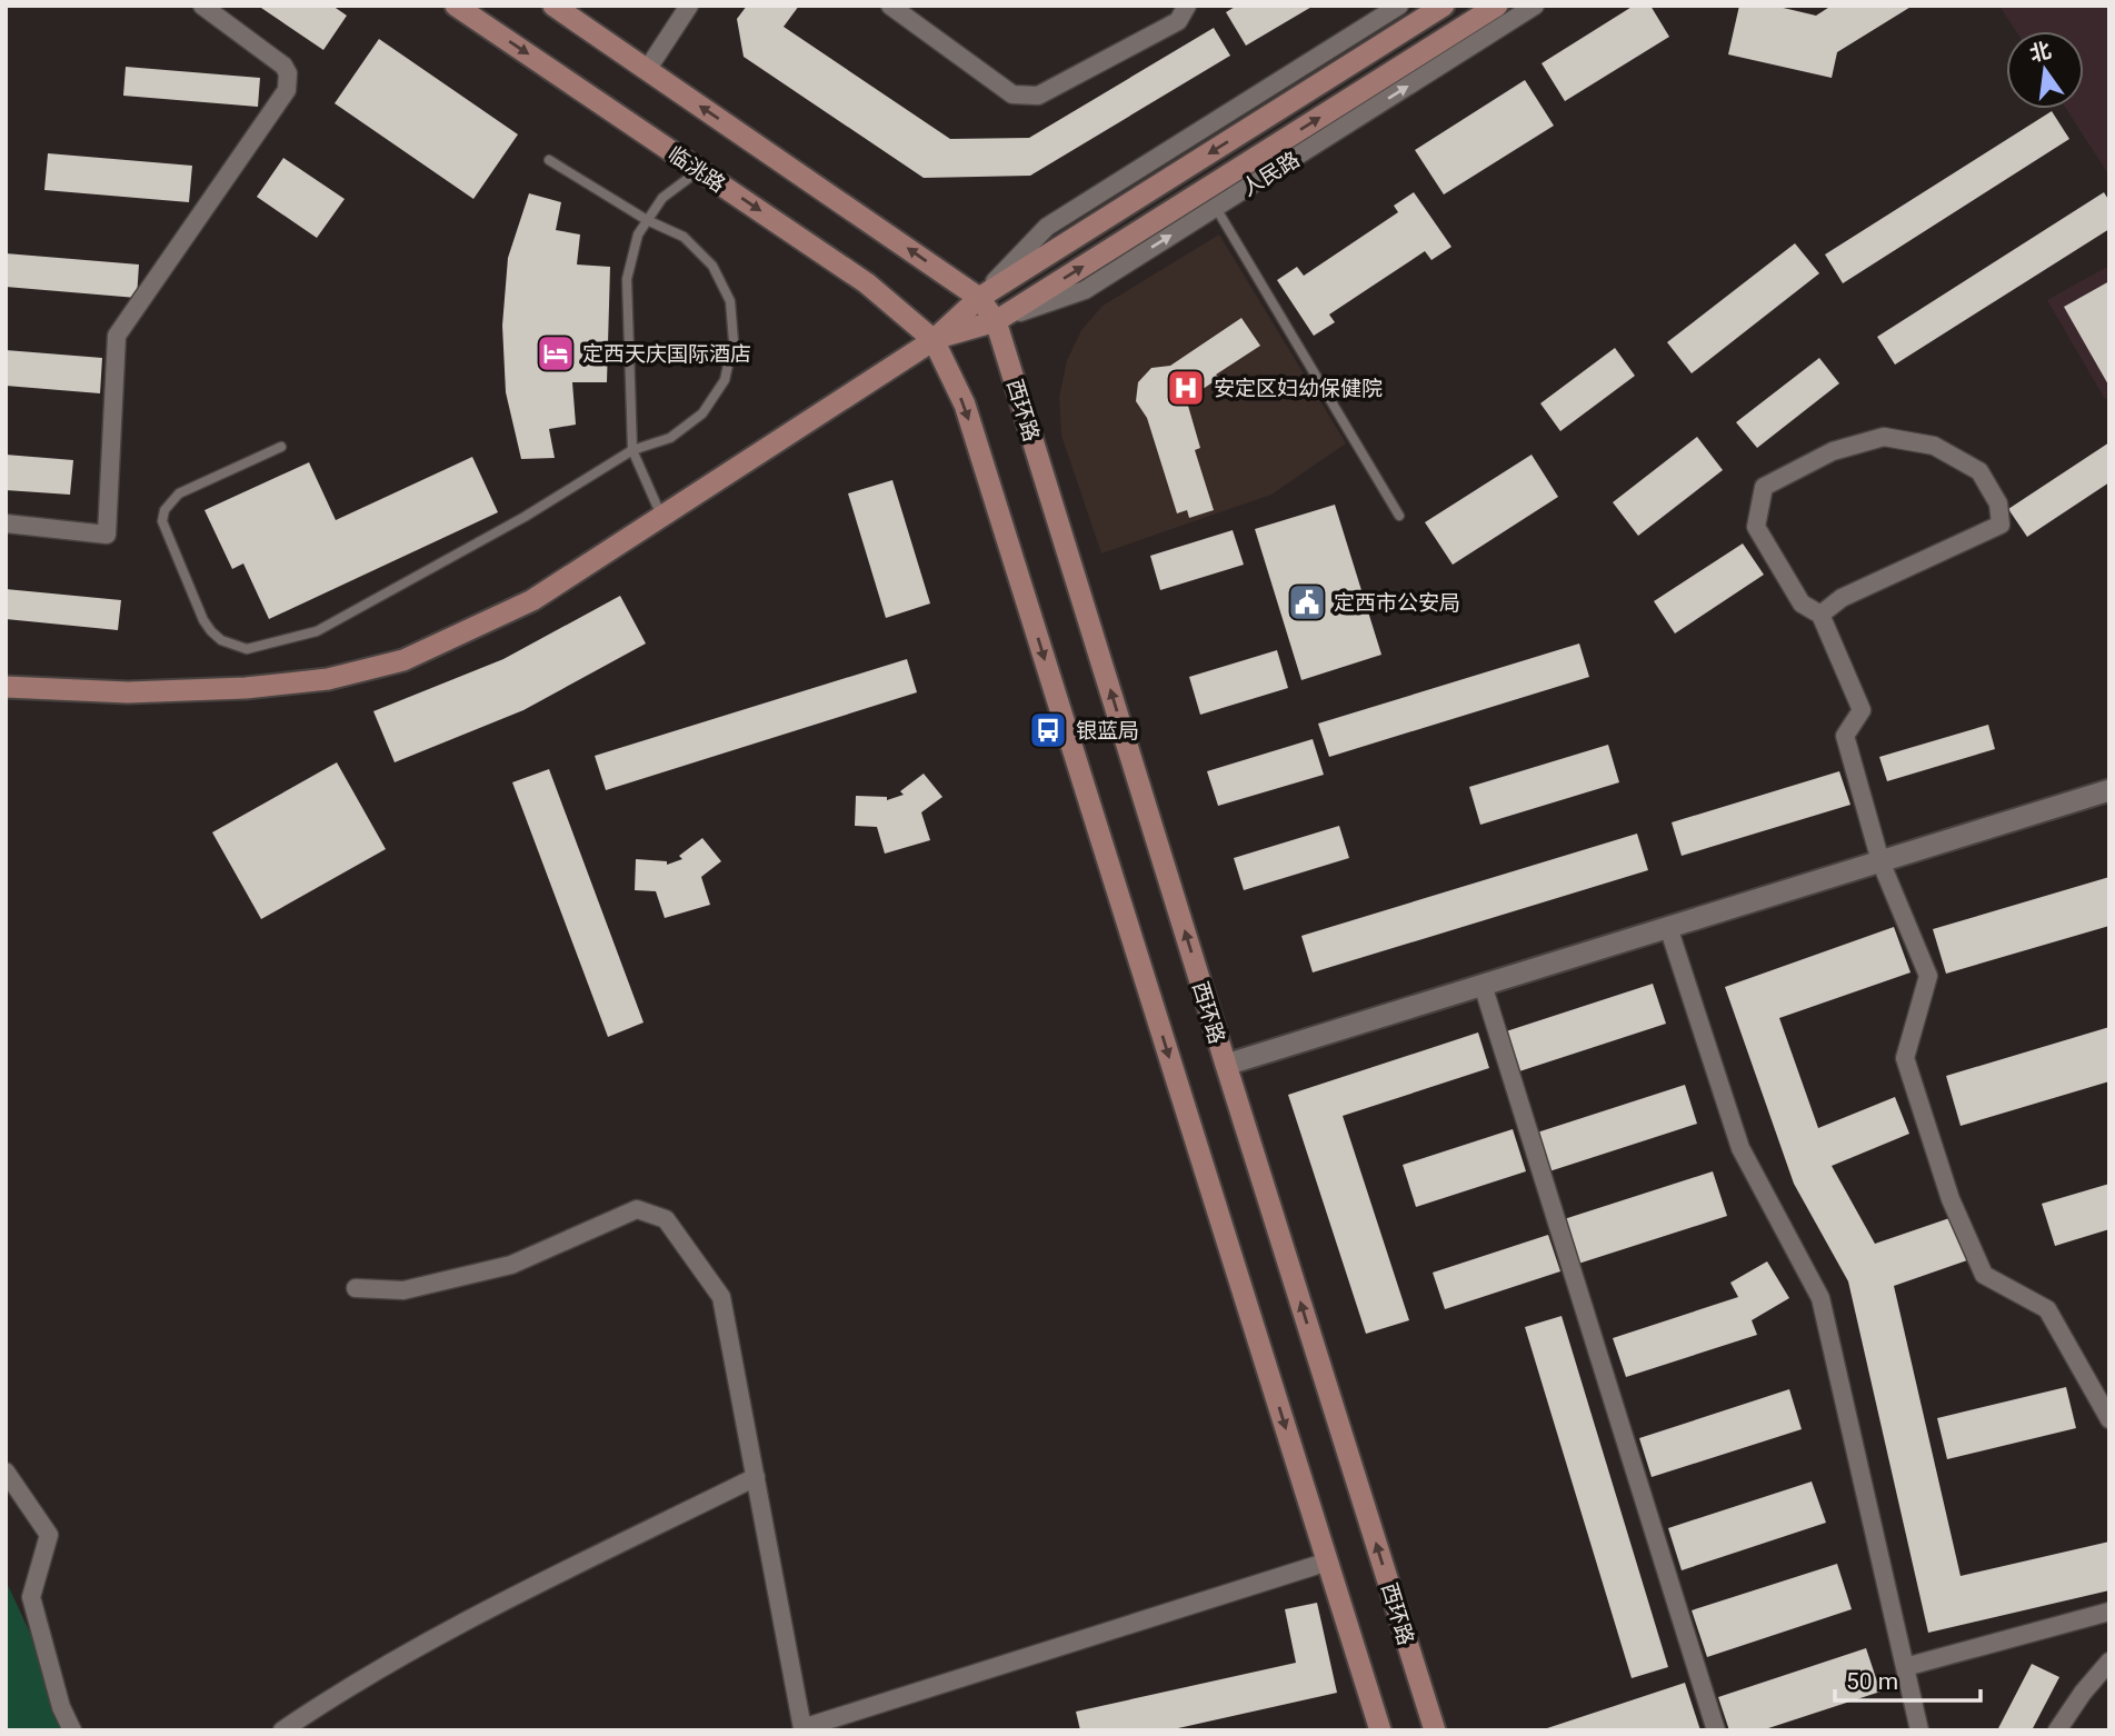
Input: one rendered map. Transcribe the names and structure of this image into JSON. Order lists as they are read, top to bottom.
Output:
{
  "streets": {
    "main road": ["临洮路", "人民路", "西环路"]
  },
  "crossings": [
    ["临洮路", "人民路"],
    ["人民路", "西环路"]
  ],
  "places": {
    "hotel": ["定西天庆国际酒店"],
    "hospital": ["安定区妇幼保健院"],
    "public building": ["定西市公安局"],
    "bus stop": ["银蓝局"]
  },
  "scale_bar": "50 m",
  "north": "top"
}
